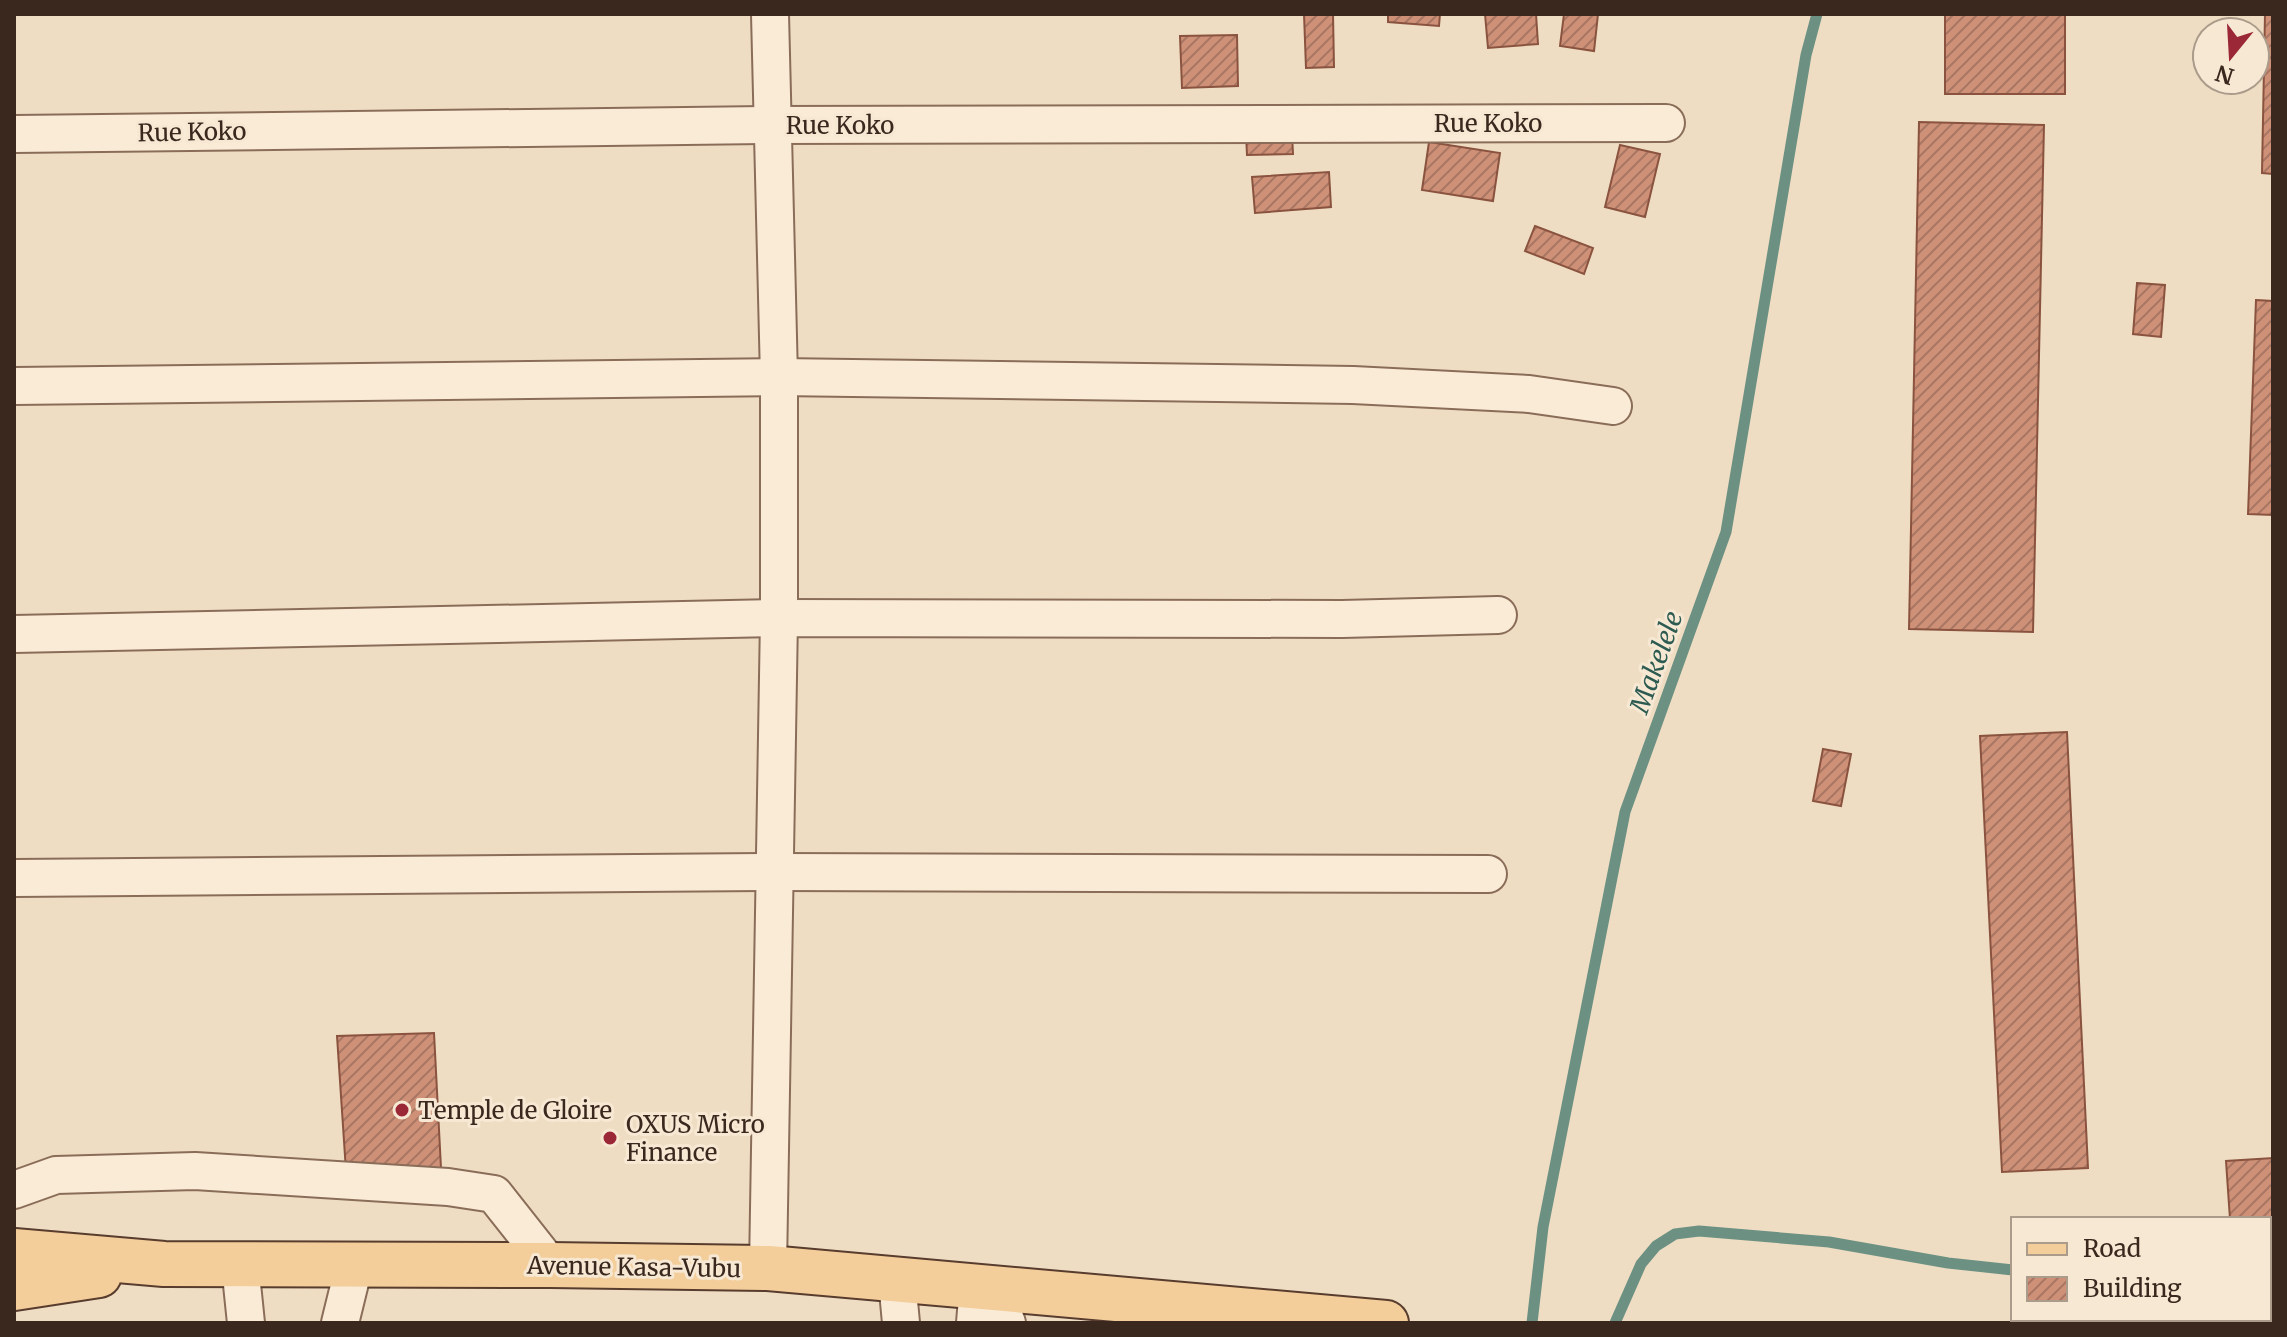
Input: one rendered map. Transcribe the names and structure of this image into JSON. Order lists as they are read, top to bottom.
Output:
{
  "streets": {
    "main road": ["Avenue Kasa-Vubu"],
    "street": ["Rue Koko"]
  },
  "water": ["Makelele"],
  "places": ["Temple de Gloire", "OXUS Micro Finance"],
  "legend": ["Road", "Building"],
  "north": "bottom"
}
